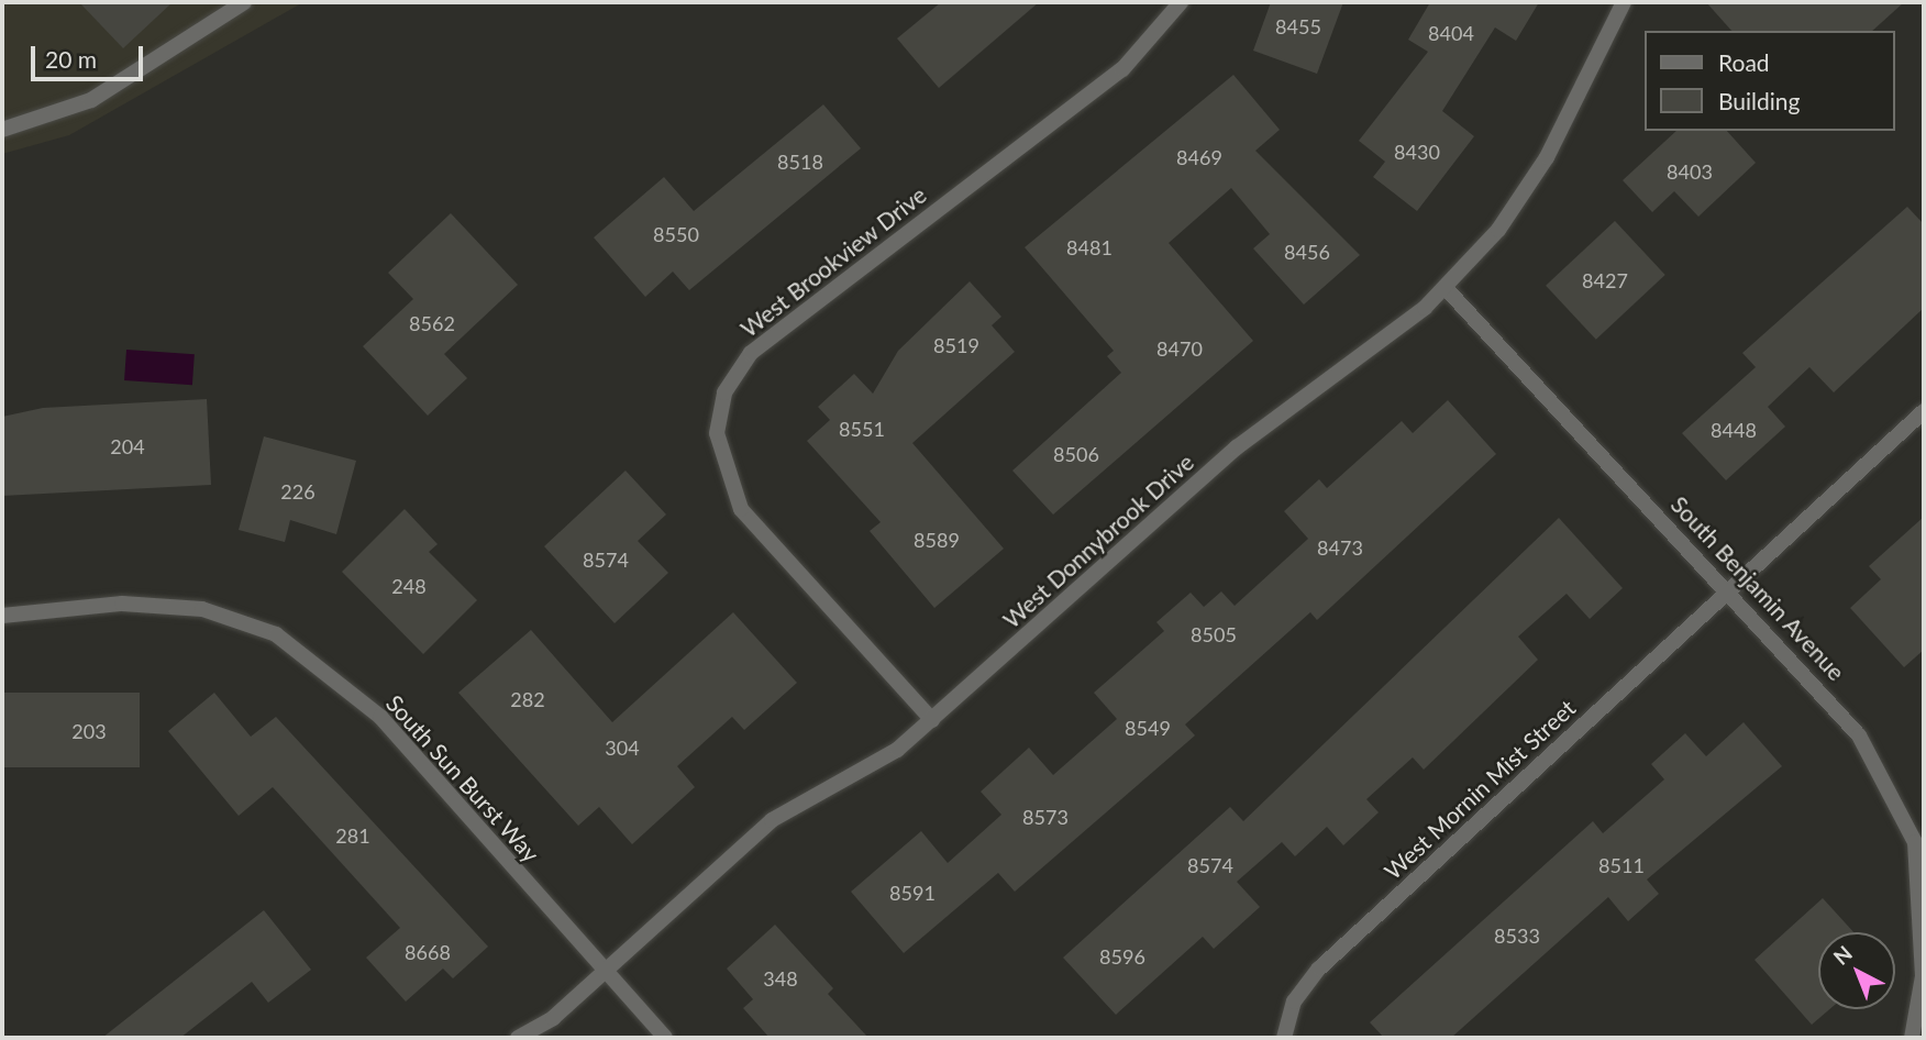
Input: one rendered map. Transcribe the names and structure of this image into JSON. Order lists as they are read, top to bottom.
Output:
{
  "streets": {
    "street": [
      "West Brookview Drive",
      "West Donnybrook Drive",
      "South Benjamin Avenue",
      "South Sun Burst Way",
      "West Mornin Mist Street"
    ]
  },
  "crossings": [
    ["West Brookview Drive", "West Donnybrook Drive"],
    ["West Donnybrook Drive", "South Benjamin Avenue"],
    ["West Donnybrook Drive", "South Sun Burst Way"],
    ["South Benjamin Avenue", "West Mornin Mist Street"]
  ],
  "house_numbers": [
    "8455",
    "8404",
    "8430",
    "8469",
    "8518",
    "8403",
    "8550",
    "8481",
    "8456",
    "8427",
    "8562",
    "8519",
    "8470",
    "8551",
    "8448",
    "204",
    "8506",
    "226",
    "8589",
    "8473",
    "8574",
    "248",
    "8505",
    "282",
    "8549",
    "203",
    "304",
    "8573",
    "281",
    "8574",
    "8511",
    "8591",
    "8533",
    "8668",
    "8596",
    "348"
  ],
  "legend": ["Road", "Building"],
  "scale_bar": "20 m",
  "north": "top left"
}
